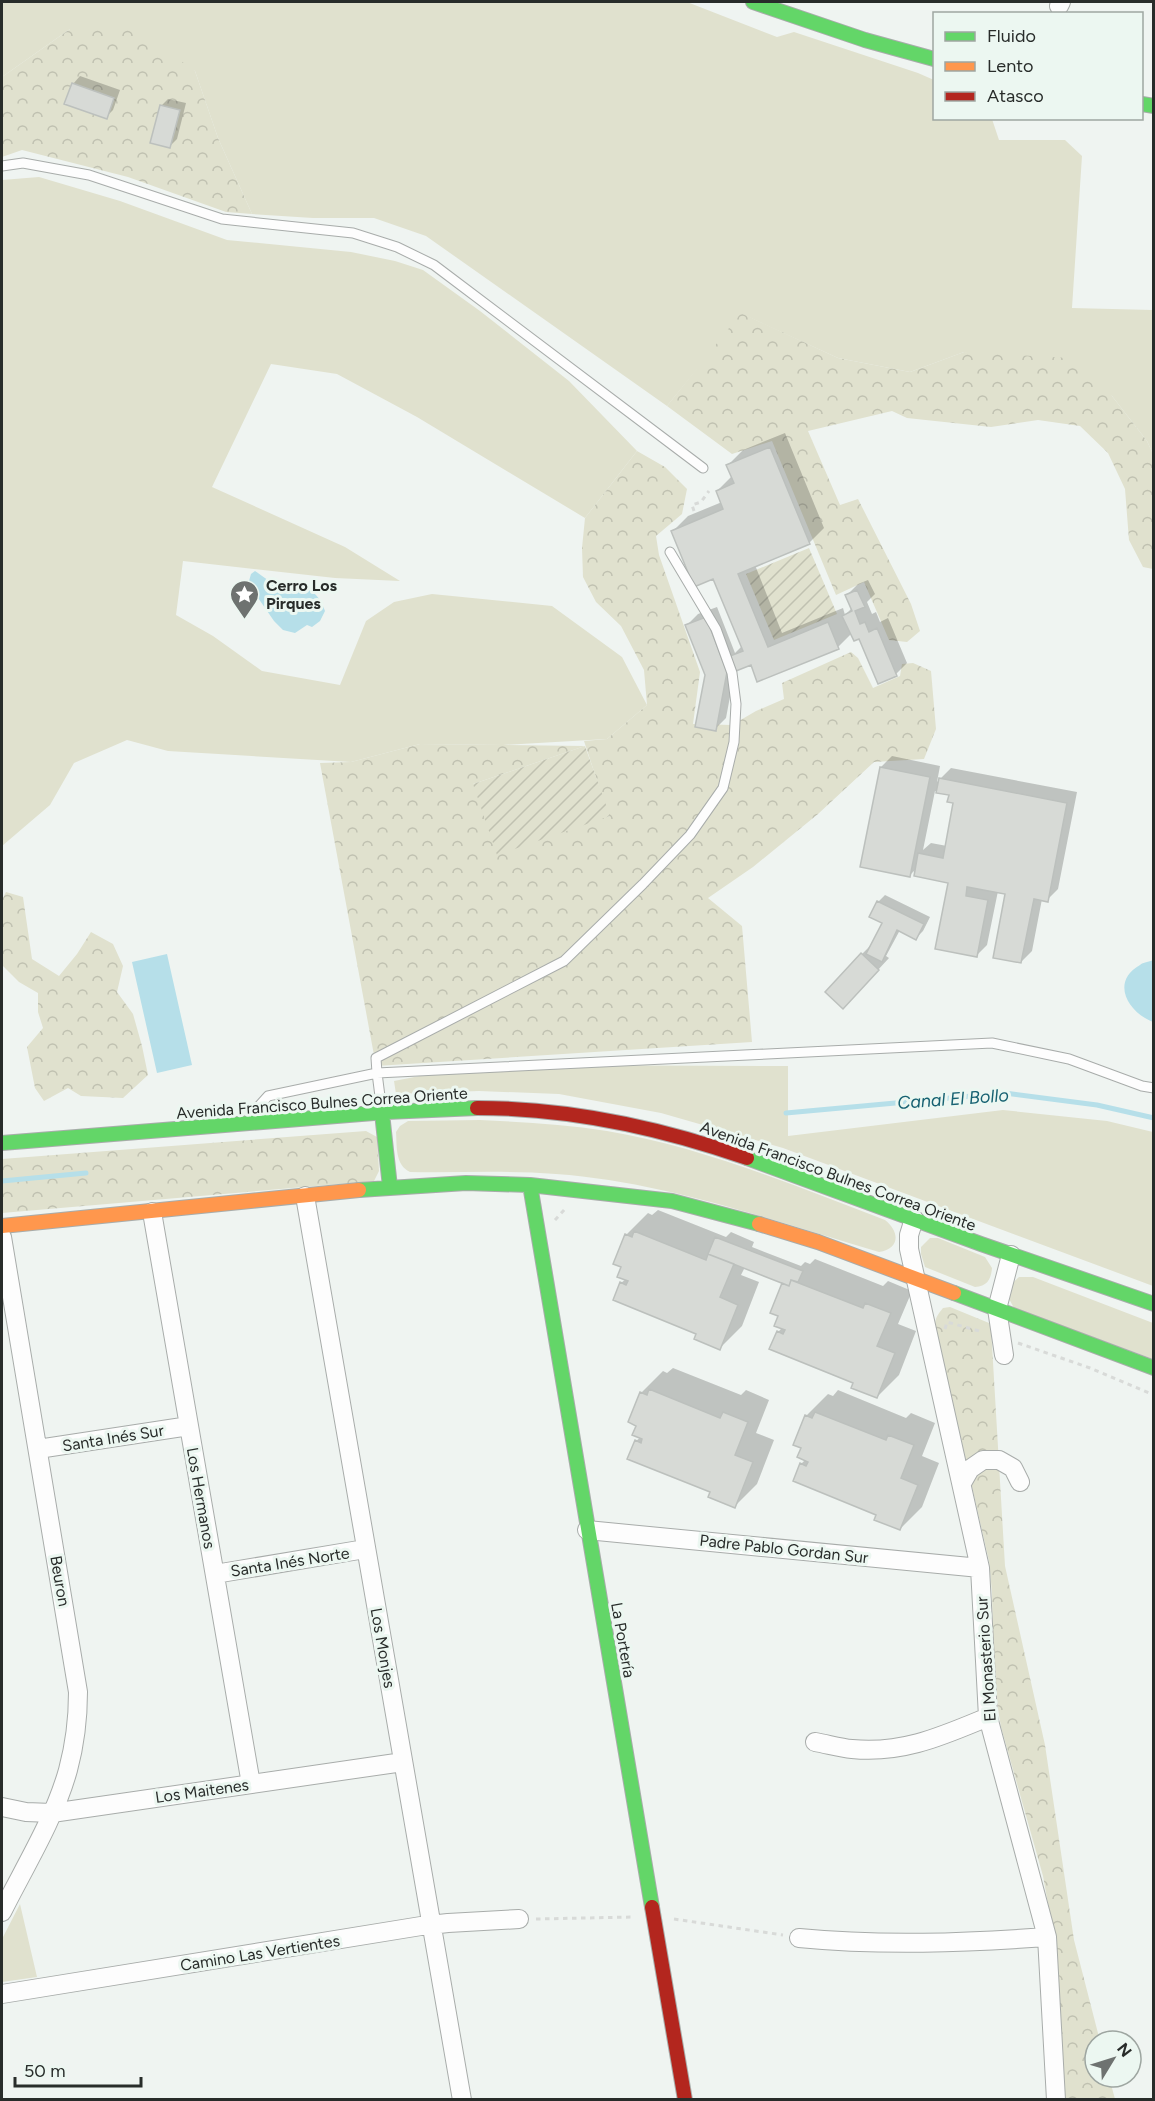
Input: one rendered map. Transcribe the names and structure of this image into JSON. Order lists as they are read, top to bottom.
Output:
{
  "streets": {
    "street": [
      "Avenida Francisco Bulnes Correa Oriente",
      "Santa Inés Sur",
      "Los Hermanos",
      "Padre Pablo Gordan Sur",
      "Santa Inés Norte",
      "Beuron",
      "La Portería",
      "Los Monjes",
      "El Monasterio Sur",
      "Los Maitenes",
      "Camino Las Vertientes"
    ]
  },
  "crossings": [
    ["Avenida Francisco Bulnes Correa Oriente", "El Monasterio Sur"],
    ["Santa Inés Sur", "Los Hermanos"],
    ["Santa Inés Sur", "Beuron"],
    ["Los Hermanos", "Santa Inés Norte"],
    ["Los Hermanos", "Los Maitenes"],
    ["Padre Pablo Gordan Sur", "La Portería"],
    ["Padre Pablo Gordan Sur", "El Monasterio Sur"],
    ["Santa Inés Norte", "Los Monjes"],
    ["Beuron", "Los Maitenes"],
    ["Los Monjes", "Los Maitenes"],
    ["Los Monjes", "Camino Las Vertientes"]
  ],
  "water": ["Canal El Bollo"],
  "places": {
    "place": ["Cerro Los Pirques"]
  },
  "legend": ["Fluido", "Lento", "Atasco"],
  "scale_bar": "50 m",
  "north": "top right"
}
